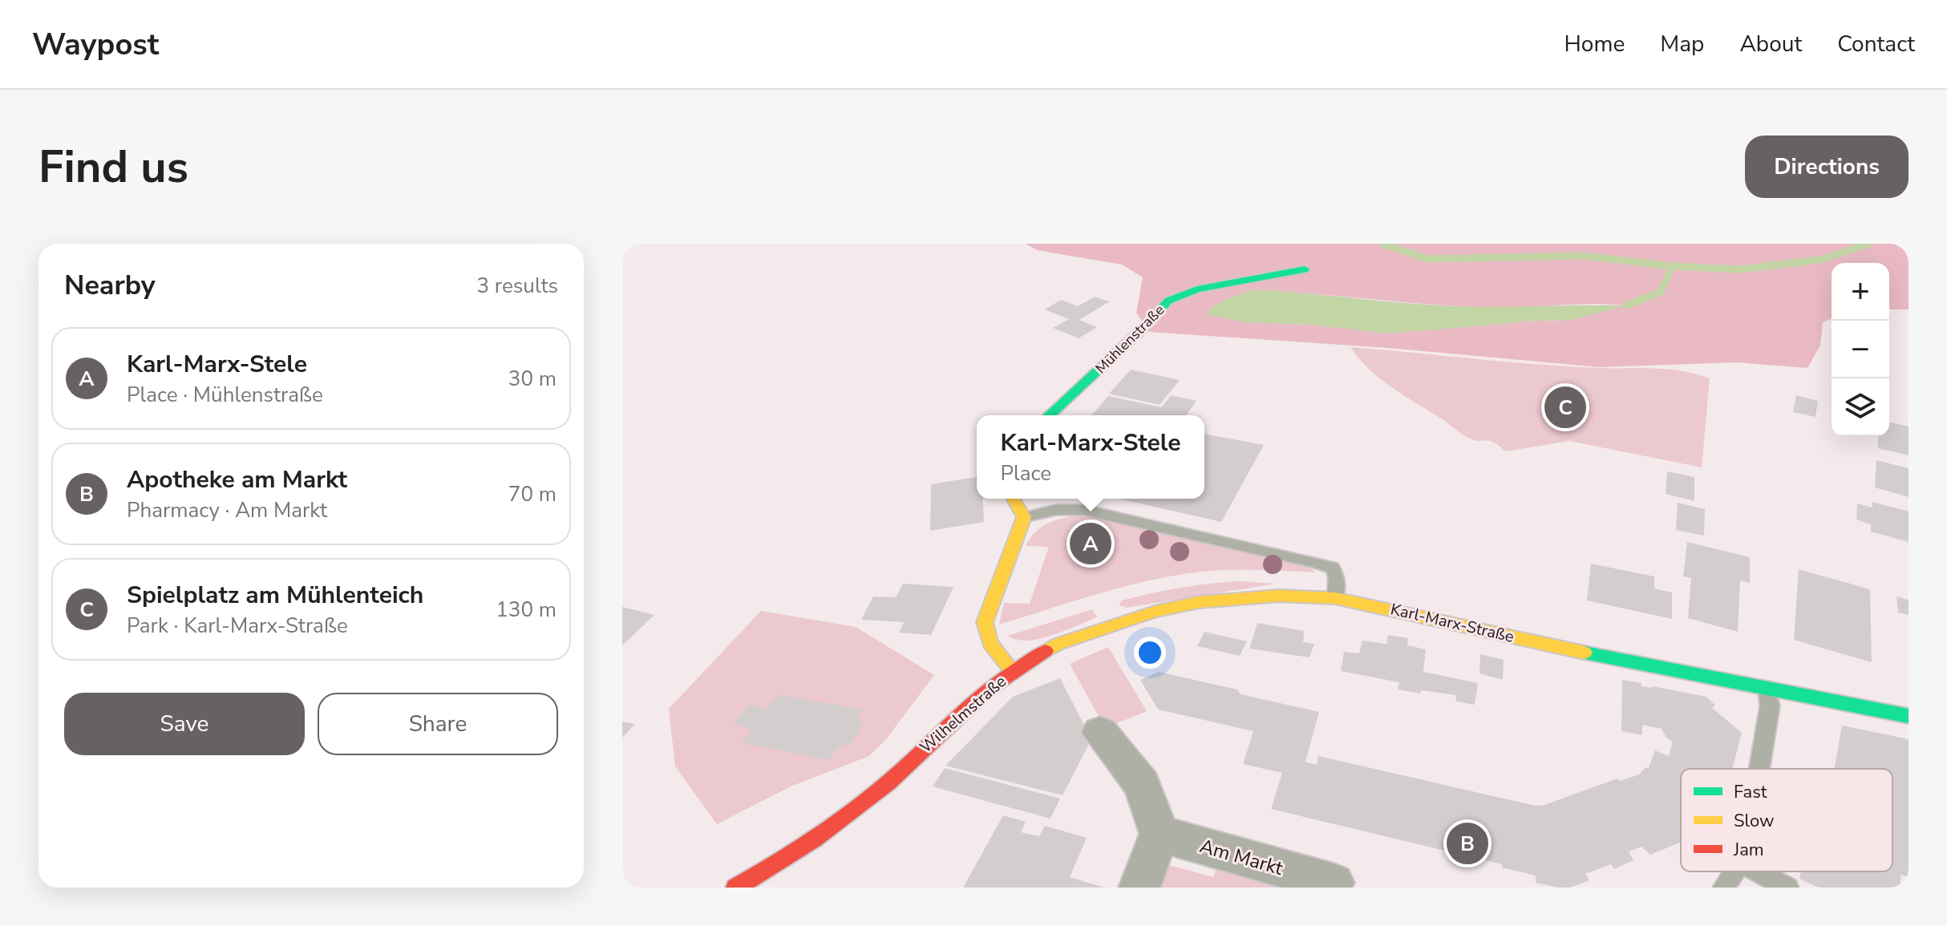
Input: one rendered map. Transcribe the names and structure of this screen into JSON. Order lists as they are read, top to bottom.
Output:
{
  "streets": {
    "street": [
      "Mühlenstraße",
      "Karl-Marx-Straße",
      "Wilhelmstraße",
      "Am Markt"
    ]
  },
  "crossings": [
    ["Karl-Marx-Straße", "Wilhelmstraße"]
  ],
  "legend": ["Fast", "Slow", "Jam"],
  "page": {
    "header": "Waypost",
    "nav": [
      "Home",
      "Map",
      "About",
      "Contact"
    ],
    "buttons": [
      "Directions",
      ["Save", "Share"]
    ],
    "title": "Find us",
    "heading": ["Nearby", "3 results"],
    "map_buttons": ["+", "−"],
    "list": [
      {
        "mark": "A",
        "name": "Karl-Marx-Stele",
        "note": "Place · Mühlenstraße",
        "value": "30 m"
      },
      {
        "mark": "B",
        "name": "Apotheke am Markt",
        "note": "Pharmacy · Am Markt",
        "value": "70 m"
      },
      {
        "mark": "C",
        "name": "Spielplatz am Mühlenteich",
        "note": "Park · Karl-Marx-Straße",
        "value": "130 m"
      }
    ],
    "pins": ["C", "A", "B"],
    "popup": ["Karl-Marx-Stele", "Place"]
  }
}
